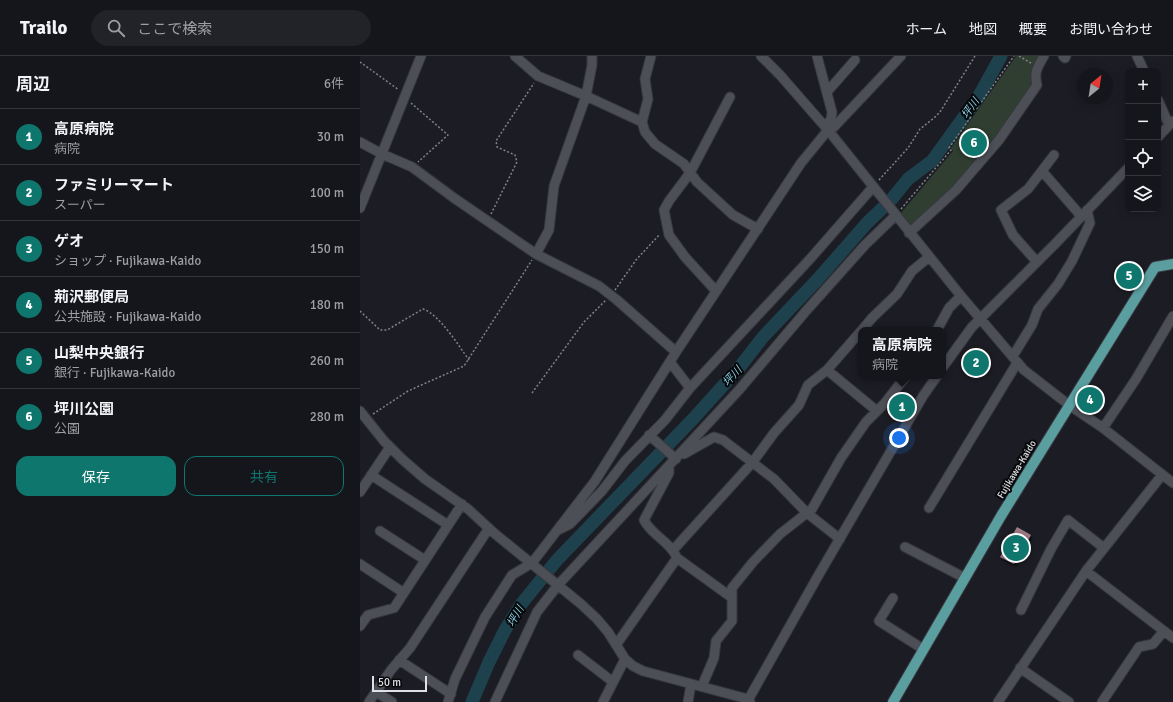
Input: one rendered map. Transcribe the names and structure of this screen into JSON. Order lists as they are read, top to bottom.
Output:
{
  "streets": {
    "main road": ["Fujikawa-Kaido"]
  },
  "water": ["坪川"],
  "scale_bar": "50 m",
  "north": "top right",
  "page": {
    "header": "Trailo",
    "search": "ここで検索",
    "nav": [
      "ホーム",
      "地図",
      "概要",
      "お問い合わせ"
    ],
    "heading": ["周辺", "6件"],
    "map_buttons": ["+", "−"],
    "list": [
      {
        "mark": "1",
        "name": "高原病院",
        "note": "病院",
        "value": "30 m"
      },
      {
        "mark": "2",
        "name": "ファミリーマート",
        "note": "スーパー",
        "value": "100 m"
      },
      {
        "mark": "3",
        "name": "ゲオ",
        "note": "ショップ · Fujikawa-Kaido",
        "value": "150 m"
      },
      {
        "mark": "4",
        "name": "荊沢郵便局",
        "note": "公共施設 · Fujikawa-Kaido",
        "value": "180 m"
      },
      {
        "mark": "5",
        "name": "山梨中央銀行",
        "note": "銀行 · Fujikawa-Kaido",
        "value": "260 m"
      },
      {
        "mark": "6",
        "name": "坪川公園",
        "note": "公園",
        "value": "280 m"
      }
    ],
    "pins": [
      "6",
      "5",
      "2",
      "4",
      "1",
      "3"
    ],
    "popup": ["高原病院", "病院"],
    "buttons": ["保存", "共有"],
    "scale": "50 m"
  }
}
